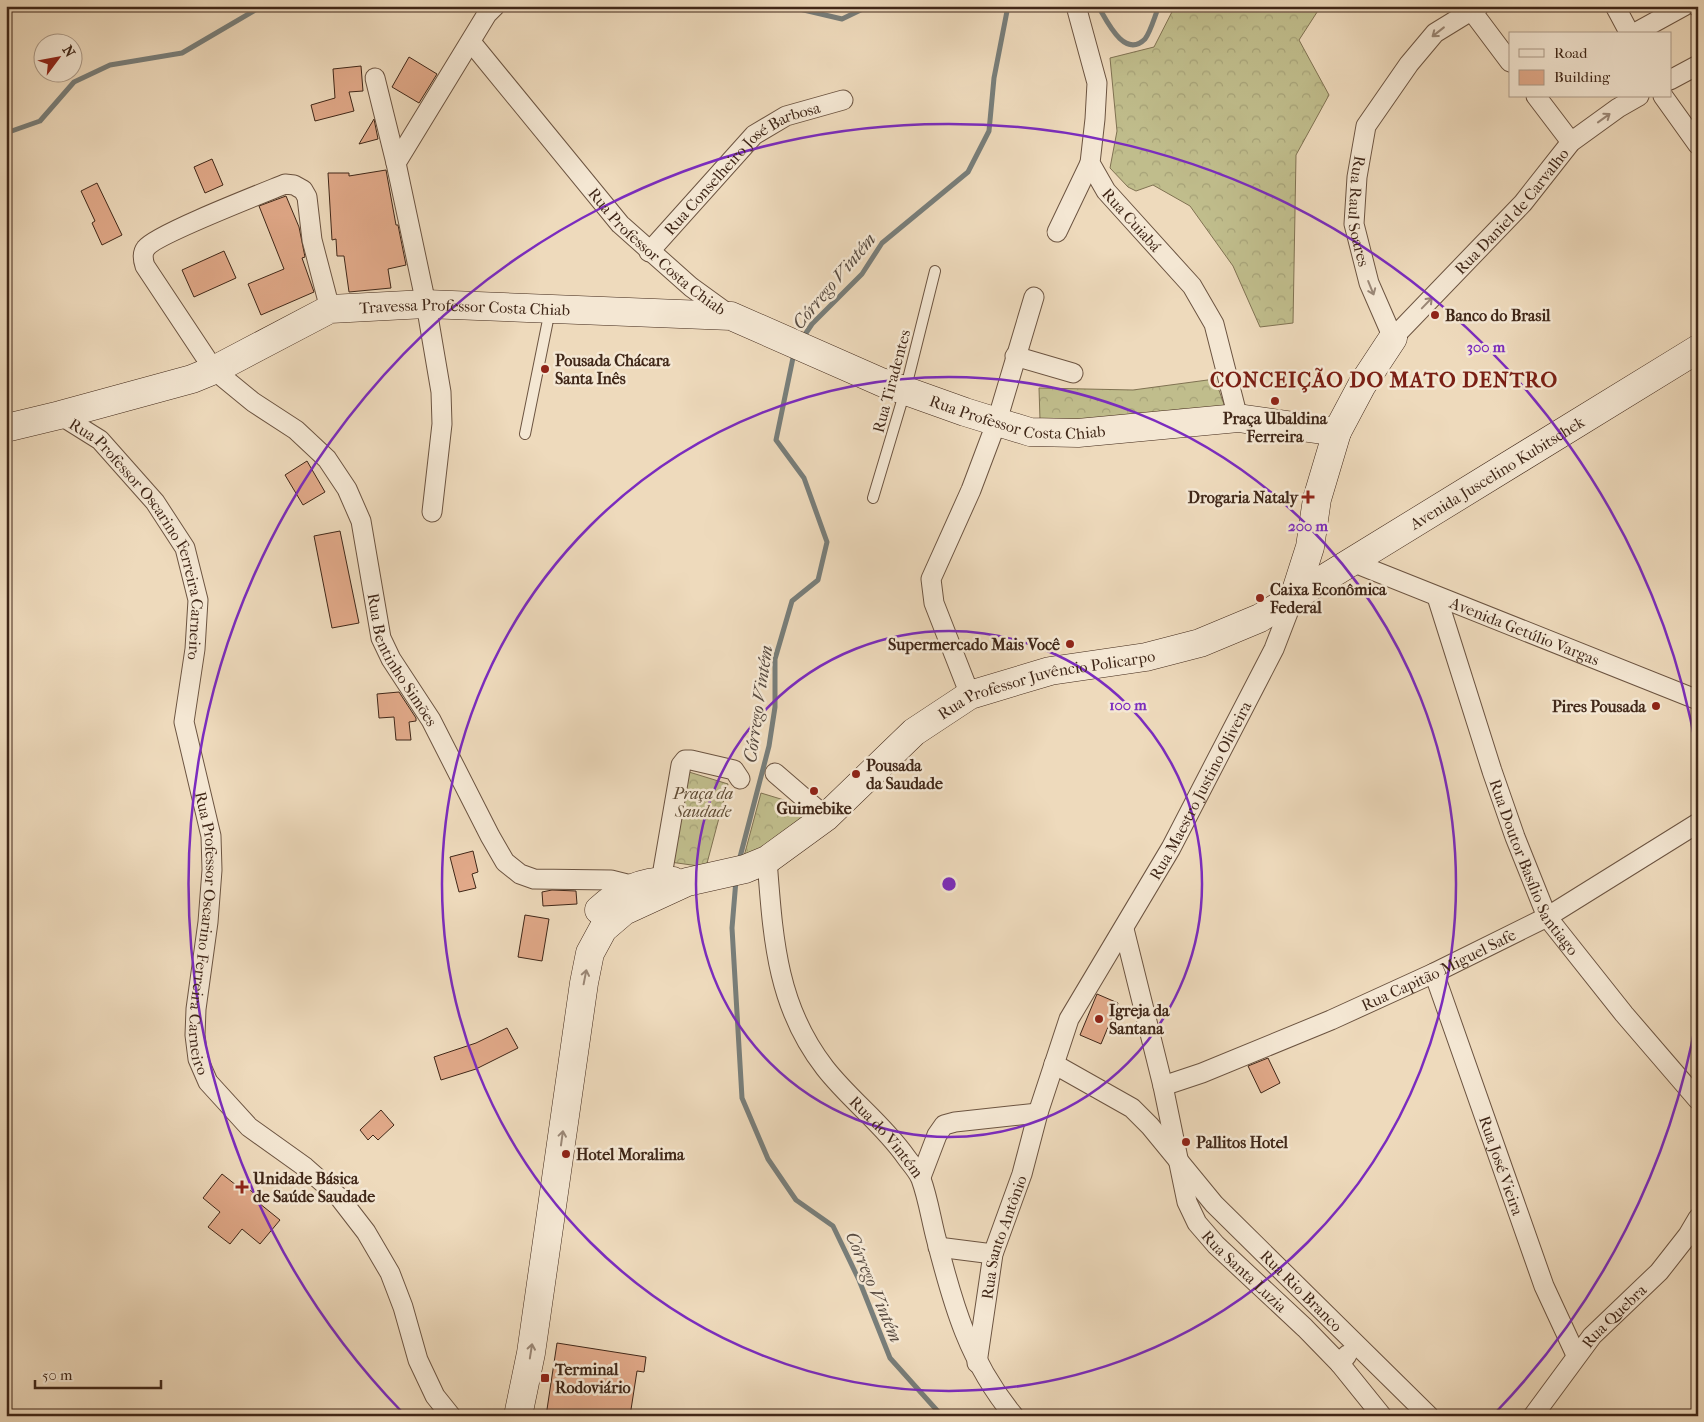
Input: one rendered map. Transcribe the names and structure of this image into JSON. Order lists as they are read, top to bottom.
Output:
{
  "streets": {
    "main road": [
      "Rua Professor Costa Chiab",
      "Travessa Professor Costa Chiab",
      "Avenida Juscelino Kubitschek",
      "Rua Professor Oscarino Ferreira Carneiro",
      "Rua Professor Juvêncio Policarpo"
    ],
    "street": [
      "Rua Conselheiro José Barbosa",
      "Rua Raul Soares",
      "Rua Daniel de Carvalho",
      "Rua Cuiabá",
      "Avenida Getúlio Vargas",
      "Rua Bentinho Simões",
      "Rua Maestro Justino Oliveira",
      "Rua Doutor Basílio Santiago",
      "Rua Capitão Miguel Safe",
      "Rua do Vintém",
      "Rua José Vieira",
      "Rua Santo Antônio",
      "Rua Santa Luzia",
      "Rua Rio Branco",
      "Rua Quebra"
    ],
    "lane": ["Rua Tiradentes"]
  },
  "crossings": [
    ["Rua Conselheiro José Barbosa", "Rua Professor Costa Chiab"],
    ["Rua Raul Soares", "Rua Daniel de Carvalho"],
    ["Rua Cuiabá", "Rua Professor Costa Chiab"],
    ["Rua Professor Costa Chiab", "Travessa Professor Costa Chiab"],
    ["Rua Professor Costa Chiab", "Rua Tiradentes"],
    ["Travessa Professor Costa Chiab", "Rua Professor Oscarino Ferreira Carneiro"],
    ["Travessa Professor Costa Chiab", "Rua Bentinho Simões"],
    ["Avenida Juscelino Kubitschek", "Avenida Getúlio Vargas"],
    ["Avenida Juscelino Kubitschek", "Rua Professor Juvêncio Policarpo"],
    ["Avenida Juscelino Kubitschek", "Rua Maestro Justino Oliveira"],
    ["Rua Professor Oscarino Ferreira Carneiro", "Rua Bentinho Simões"],
    ["Avenida Getúlio Vargas", "Rua Doutor Basílio Santiago"],
    ["Rua Professor Juvêncio Policarpo", "Rua Maestro Justino Oliveira"],
    ["Rua Maestro Justino Oliveira", "Rua Santo Antônio"],
    ["Rua Maestro Justino Oliveira", "Rua Santa Luzia"],
    ["Rua Maestro Justino Oliveira", "Rua Rio Branco"],
    ["Rua Doutor Basílio Santiago", "Rua Capitão Miguel Safe"],
    ["Rua Capitão Miguel Safe", "Rua José Vieira"],
    ["Rua Capitão Miguel Safe", "Rua Santa Luzia"],
    ["Rua do Vintém", "Rua Santo Antônio"],
    ["Rua José Vieira", "Rua Quebra"],
    ["Rua Santo Antônio", "Rua Rio Branco"],
    ["Rua Santa Luzia", "Rua Rio Branco"]
  ],
  "one_way": ["Rua Raul Soares", "Rua Daniel de Carvalho"],
  "districts": ["CONCEIÇÃO DO MATO DENTRO"],
  "water": ["Córrego Vintém"],
  "parks": ["Praça da Saudade"],
  "places": {
    "other": [
      "Banco do Brasil",
      "Pousada Chácara Santa Inês",
      "Praça Ubaldina Ferreira",
      "Caixa Econômica Federal",
      "Supermercado Mais Você",
      "Pires Pousada",
      "Pousada da Saudade",
      "Guimebike",
      "Igreja da Santana",
      "Pallitos Hotel",
      "Hotel Moralima"
    ],
    "health": ["Drogaria Nataly", "Unidade Básica de Saúde Saudade"],
    "transit": ["Terminal Rodoviário"]
  },
  "legend": ["Road", "Building"],
  "scale_bar": "50 m",
  "north": "top right",
  "rings": ["300 m", "200 m", "100 m"]
}
